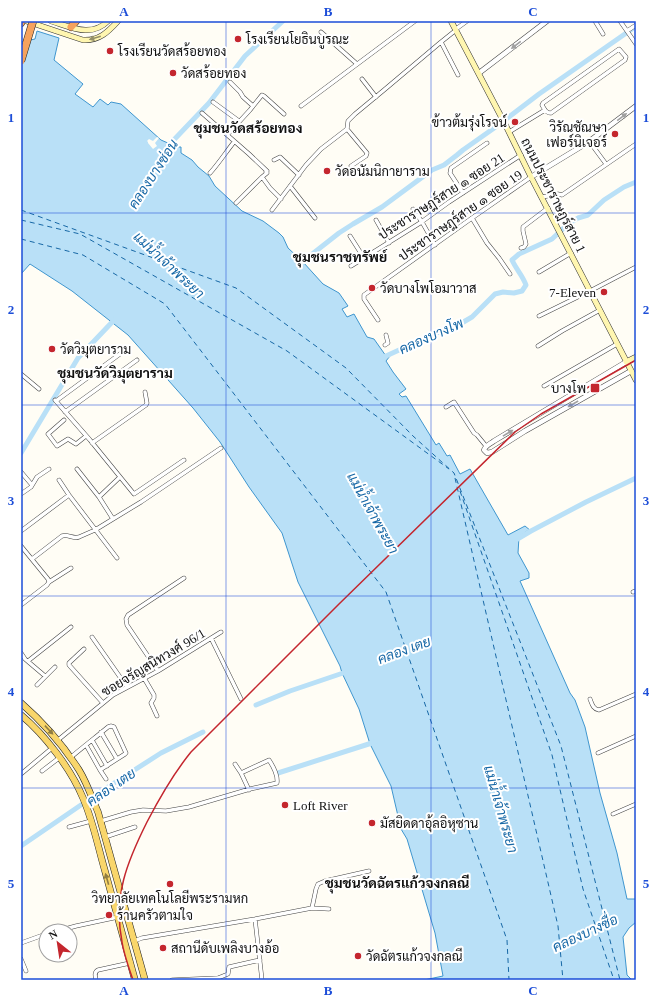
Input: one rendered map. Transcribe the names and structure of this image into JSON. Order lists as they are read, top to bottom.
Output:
{
  "streets": {
    "main road": ["ถนนประชาราษฎร์สาย 1"],
    "street": ["ประชาราษฎร์สาย ๑ ซอย 21", "ประชาราษฎร์สาย ๑ ซอย 19", "ซอยจรัญสนิทวงศ์ 96/1"]
  },
  "crossings": [
    ["ถนนประชาราษฎร์สาย 1", "ประชาราษฎร์สาย ๑ ซอย 21"],
    ["ถนนประชาราษฎร์สาย 1", "ประชาราษฎร์สาย ๑ ซอย 19"]
  ],
  "districts": [
    "ชุมชนวัดสร้อยทอง",
    "ชุมชนราชทรัพย์",
    "ชุมชนวัดวิมุตยาราม",
    "ชุมชนวัดฉัตรแก้วจงกลณี"
  ],
  "water": [
    "คลองบางซ่อน",
    "แม่น้ำเจ้าพระยา",
    "คลองบางโพ",
    "คลอง เตย",
    "คลองบางซื่อ"
  ],
  "places": {
    "other": [
      "โรงเรียนโยธินบูรณะ",
      "โรงเรียนวัดสร้อยทอง",
      "วัดสร้อยทอง",
      "ข้าวต้มรุ่งโรจน์",
      "วิรัณชัณษา เฟอร์นิเจอร์",
      "วัดอนัมนิกายาราม",
      "วัดบางโพโอมาวาส",
      "7-Eleven",
      "วัดวิมุตยาราม",
      "Loft River",
      "มัสยิดดาอุ้ลอิหุซาน",
      "วิทยาลัยเทคโนโลยีพระรามหก",
      "ร้านครัวตามใจ",
      "สถานีดับเพลิงบางอ้อ",
      "วัดฉัตรแก้วจงกลณี"
    ],
    "transit": ["บางโพ"]
  },
  "north": "top left",
  "grid": {
    "columns": ["A", "B", "C"],
    "rows": [
      "1",
      "2",
      "3",
      "4",
      "5"
    ]
  }
}
